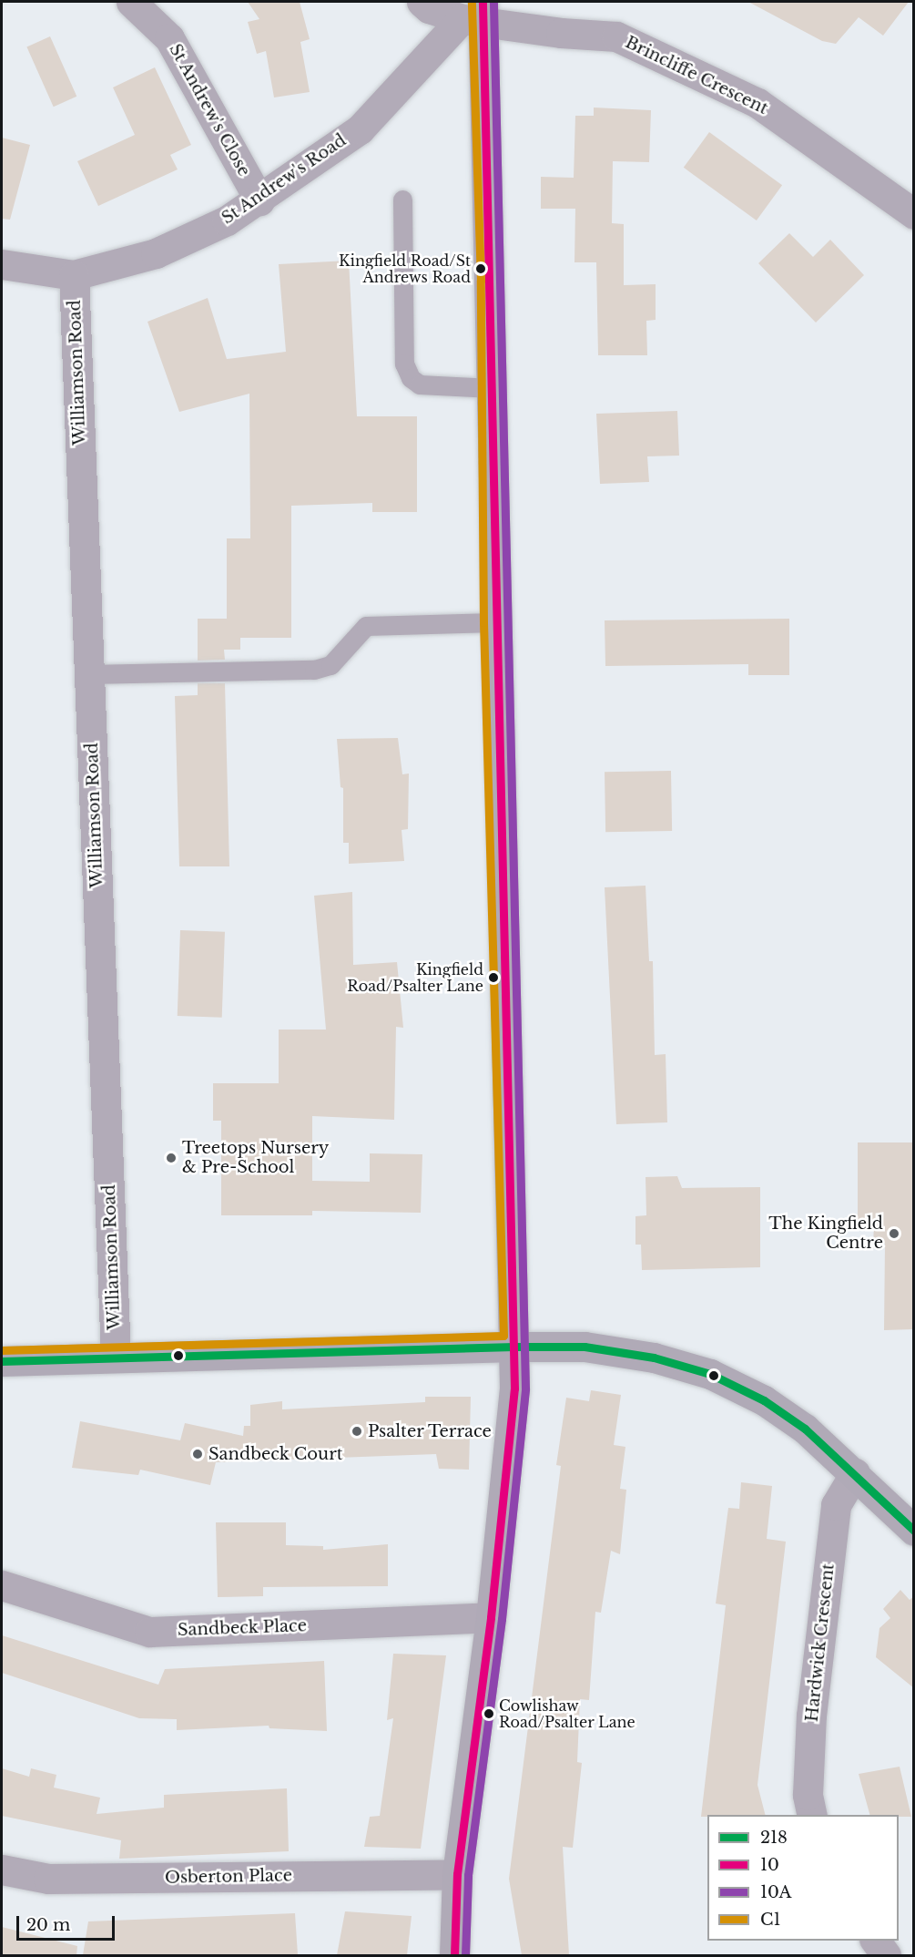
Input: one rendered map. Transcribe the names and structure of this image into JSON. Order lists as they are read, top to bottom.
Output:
{
  "streets": {
    "street": [
      "Brincliffe Crescent",
      "St Andrew's Close",
      "St Andrew's Road",
      "Williamson Road",
      "Sandbeck Place",
      "Hardwick Crescent",
      "Osberton Place"
    ]
  },
  "crossings": [
    ["Brincliffe Crescent", "St Andrew's Road"],
    ["St Andrew's Close", "St Andrew's Road"],
    ["St Andrew's Road", "Williamson Road"]
  ],
  "places": [
    "Kingfield Road/St Andrews Road",
    "Kingfield Road/Psalter Lane",
    "Treetops Nursery & Pre-School",
    "The Kingfield Centre",
    "Psalter Terrace",
    "Sandbeck Court",
    "Cowlishaw Road/Psalter Lane"
  ],
  "lines": [
    "transit line 10",
    "transit line 10A",
    "transit line C1",
    "transit line 218"
  ],
  "legend": [
    "218",
    "10",
    "10A",
    "C1"
  ],
  "scale_bar": "20 m"
}
